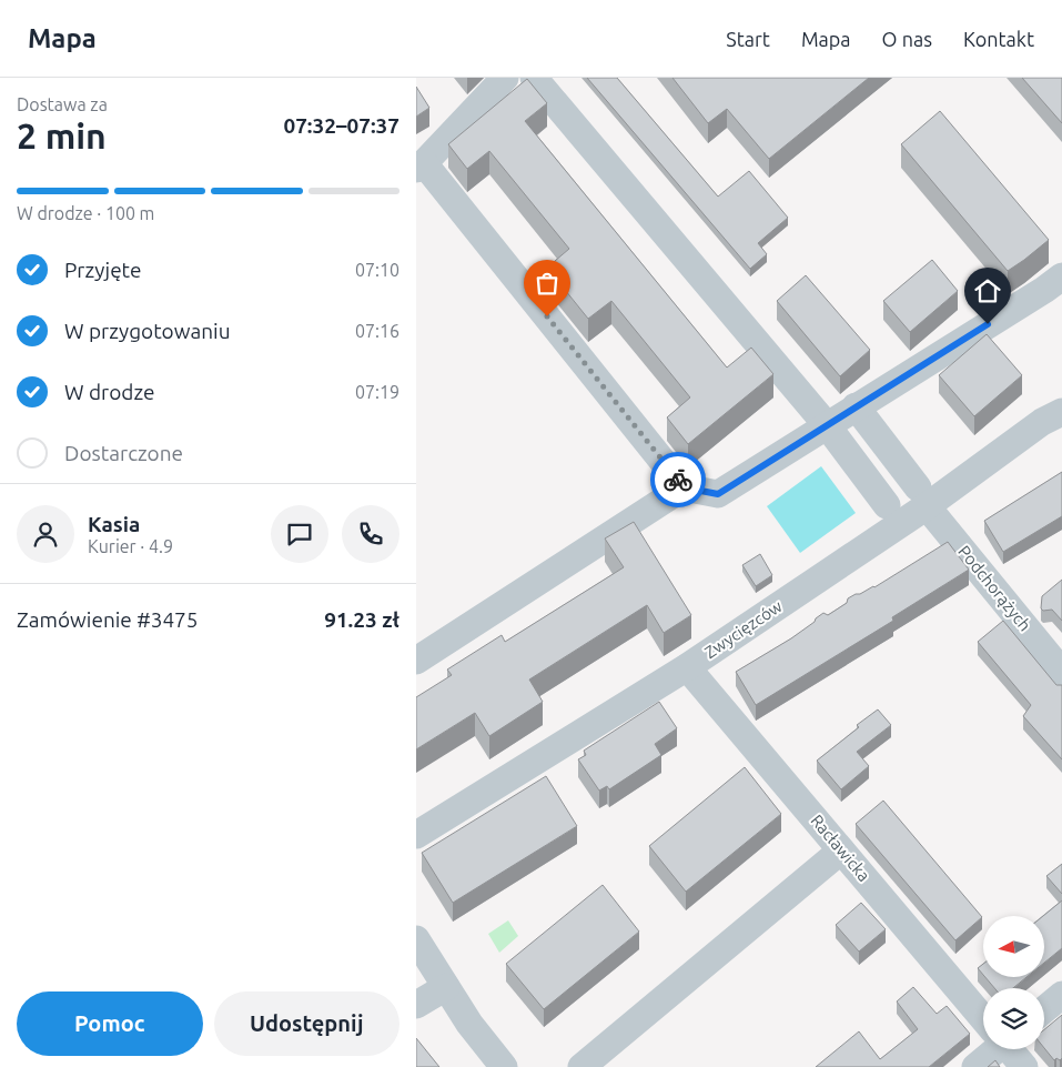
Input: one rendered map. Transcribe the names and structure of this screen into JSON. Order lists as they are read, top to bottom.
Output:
{
  "streets": {
    "street": ["Podchorążych", "Zwycięzców", "Racławicka"]
  },
  "crossings": [
    ["Podchorążych", "Zwycięzców"],
    ["Zwycięzców", "Racławicka"]
  ],
  "north": "left",
  "page": {
    "header": "Mapa",
    "nav": [
      "Start",
      "Mapa",
      "O nas",
      "Kontakt"
    ],
    "heading": ["2 min", "Dostawa za", "07:32–07:37"],
    "panel": [
      "Kasia",
      "Kurier · 4.9",
      "Zamówienie #3475",
      "91.23 zł"
    ],
    "bar": "W drodze · 100 m",
    "list": [
      ["Przyjęte", "07:10"],
      ["W przygotowaniu", "07:16"],
      ["W drodze", "07:19"],
      "Dostarczone"
    ],
    "buttons": ["Pomoc", "Udostępnij"]
  }
}
